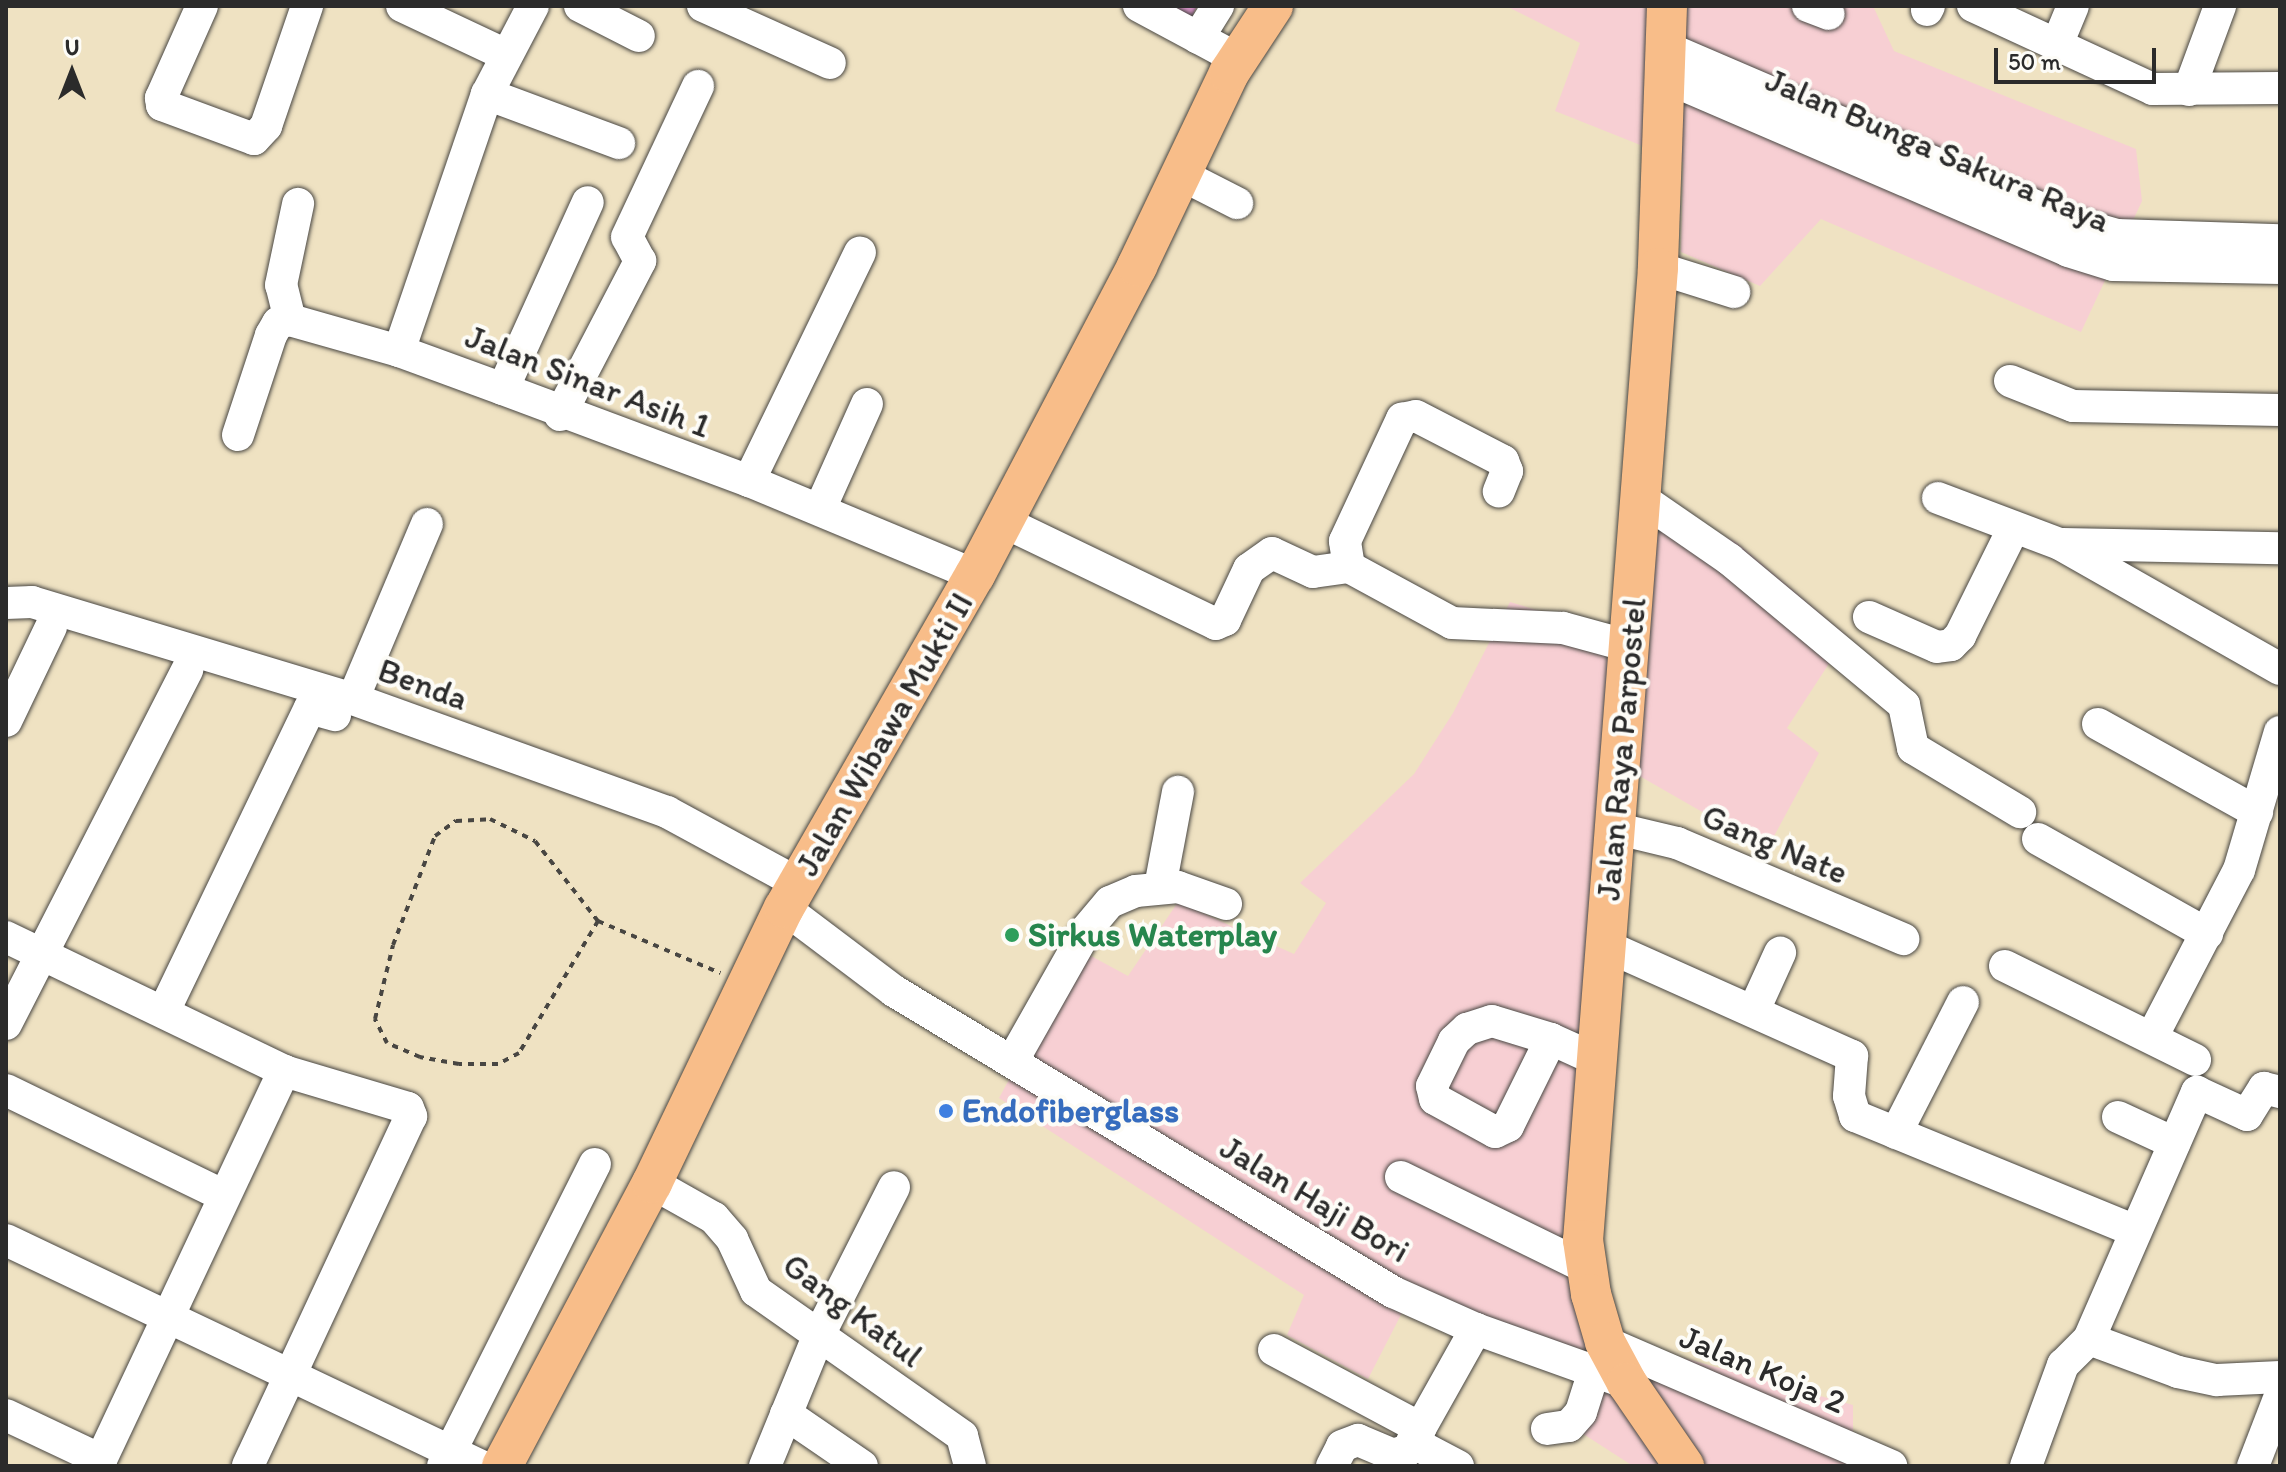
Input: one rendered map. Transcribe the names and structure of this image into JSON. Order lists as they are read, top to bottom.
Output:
{
  "streets": {
    "main road": ["Jalan Wibawa Mukti II", "Jalan Raya Parpostel"],
    "street": [
      "Jalan Bunga Sakura Raya",
      "Jalan Sinar Asih 1",
      "Benda",
      "Gang Nate",
      "Jalan Haji Bori",
      "Gang Katul",
      "Jalan Koja 2"
    ]
  },
  "crossings": [
    ["Jalan Bunga Sakura Raya", "Jalan Raya Parpostel"],
    ["Jalan Sinar Asih 1", "Jalan Wibawa Mukti II"],
    ["Benda", "Jalan Wibawa Mukti II"],
    ["Benda", "Jalan Haji Bori"],
    ["Jalan Wibawa Mukti II", "Jalan Haji Bori"],
    ["Jalan Wibawa Mukti II", "Gang Katul"],
    ["Jalan Raya Parpostel", "Gang Nate"],
    ["Jalan Raya Parpostel", "Jalan Haji Bori"],
    ["Jalan Raya Parpostel", "Jalan Koja 2"],
    ["Jalan Haji Bori", "Jalan Koja 2"]
  ],
  "places": ["Sirkus Waterplay", "Endofiberglass"],
  "scale_bar": "50 m",
  "north": "top"
}
